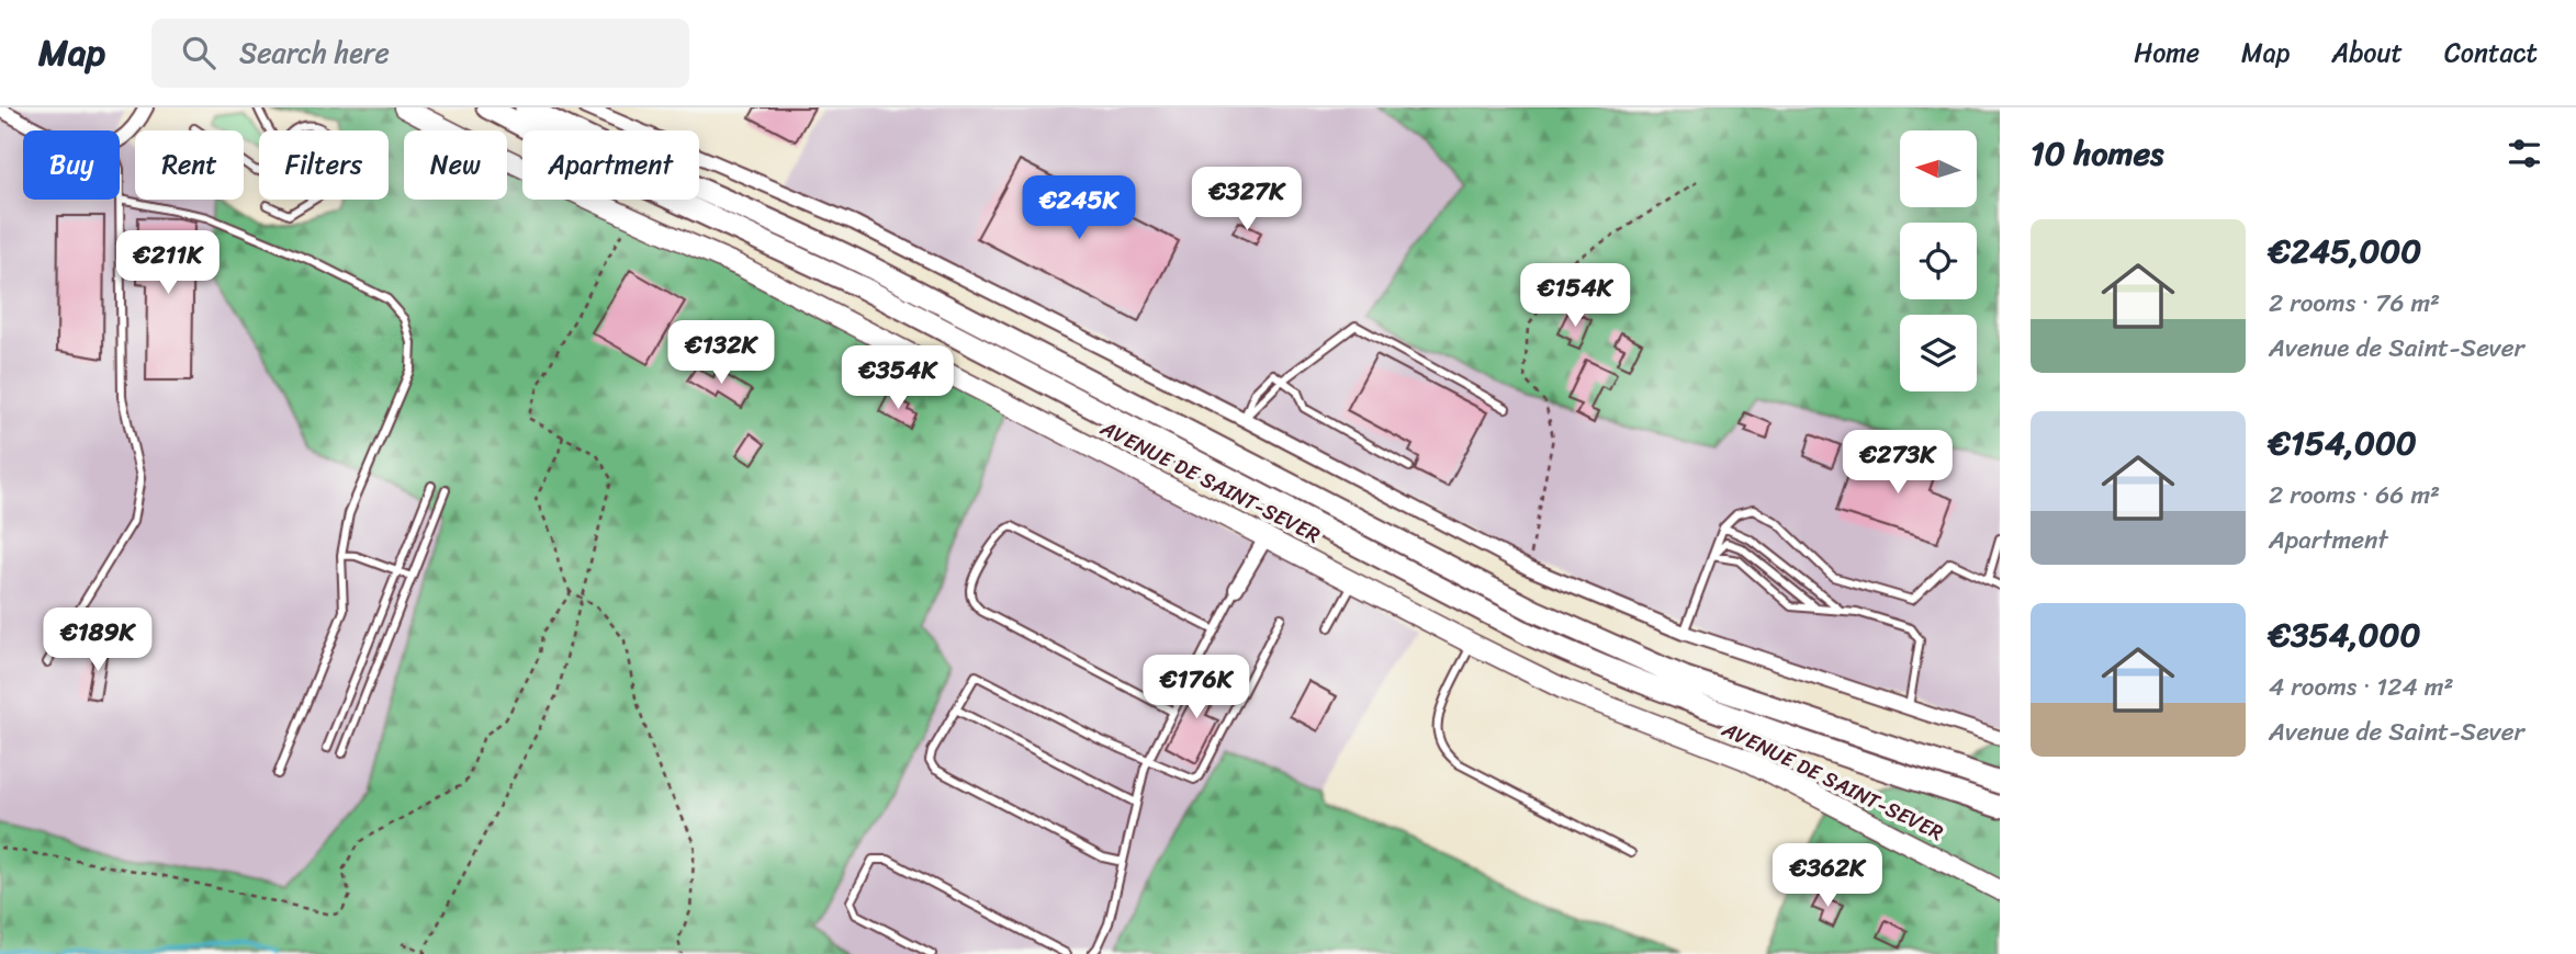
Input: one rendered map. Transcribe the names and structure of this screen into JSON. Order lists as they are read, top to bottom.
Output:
{
  "streets": {
    "street": ["AVENUE DE SAINT-SEVER"]
  },
  "north": "left",
  "page": {
    "header": "Map",
    "search": "Search here",
    "nav": [
      "Home",
      "Map",
      "About",
      "Contact"
    ],
    "heading": "10 homes",
    "chip": [
      "Buy",
      "Rent",
      "Filters",
      "New",
      "Apartment"
    ],
    "price": [
      "€327K",
      "€245K",
      "€211K",
      "€154K",
      "€132K",
      "€354K",
      "€273K",
      "€189K",
      "€176K",
      "€362K"
    ],
    "list": [
      {
        "name": "€245,000",
        "note": "2 rooms · 76 m² · Avenue de Saint-Sever"
      },
      {
        "name": "€154,000",
        "note": "2 rooms · 66 m² · Apartment"
      },
      {
        "name": "€354,000",
        "note": "4 rooms · 124 m² · Avenue de Saint-Sever"
      }
    ]
  }
}
